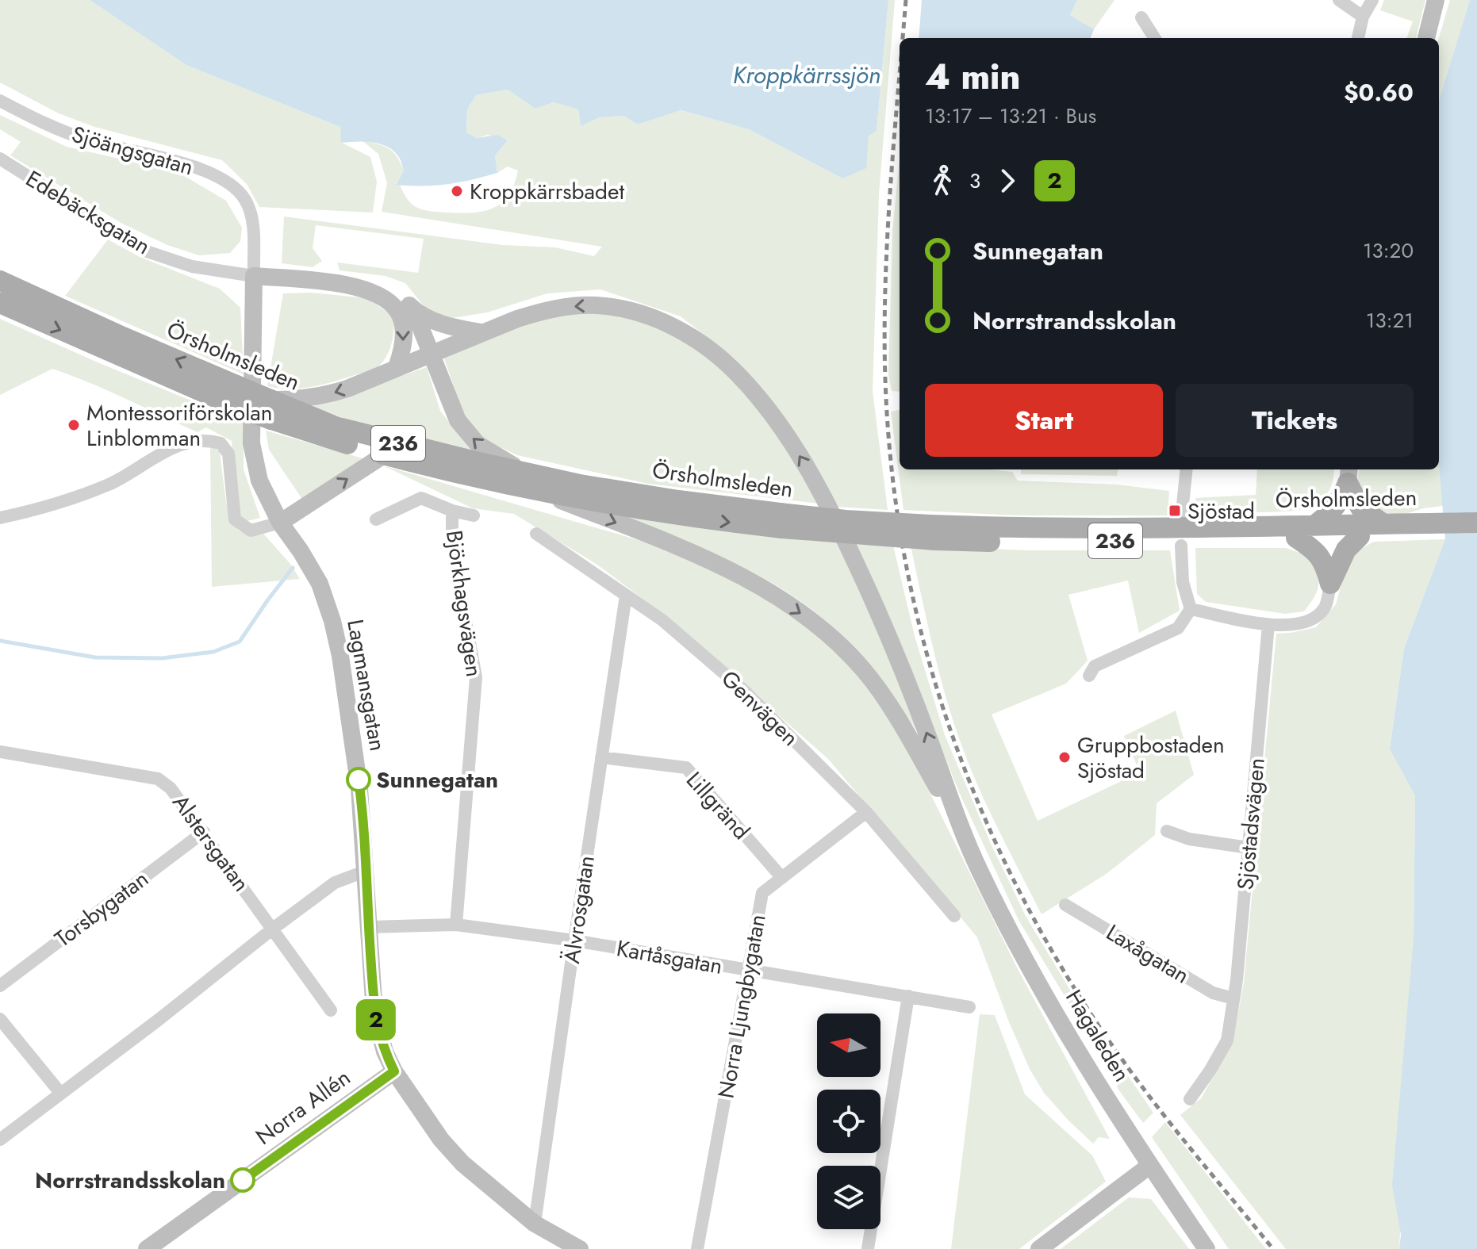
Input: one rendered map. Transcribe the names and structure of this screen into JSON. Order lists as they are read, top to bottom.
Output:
{
  "streets": {
    "main road": ["Örsholmsleden", "236"],
    "street": [
      "Sjöängsgatan",
      "Edebäcksgatan",
      "Björkhagsvägen",
      "Lagmansgatan",
      "Genvägen",
      "Lillgränd",
      "Sjöstadsvägen",
      "Alstersgatan",
      "Torsbygatan",
      "Älvrosgatan",
      "Laxågatan",
      "Kartåsgatan",
      "Norra Ljungbygatan",
      "Hagaleden",
      "Norra Allén"
    ]
  },
  "crossings": [
    ["Sjöängsgatan", "Lagmansgatan"],
    ["Edebäcksgatan", "Lagmansgatan"],
    ["Björkhagsvägen", "Kartåsgatan"],
    ["Lagmansgatan", "Älvrosgatan"],
    ["Lagmansgatan", "Kartåsgatan"],
    ["Lagmansgatan", "Norra Allén"],
    ["Genvägen", "Älvrosgatan"],
    ["Genvägen", "Norra Ljungbygatan"],
    ["Lillgränd", "Älvrosgatan"],
    ["Lillgränd", "Norra Ljungbygatan"],
    ["Sjöstadsvägen", "Laxågatan"],
    ["Alstersgatan", "Torsbygatan"],
    ["Älvrosgatan", "Kartåsgatan"],
    ["Kartåsgatan", "Norra Ljungbygatan"]
  ],
  "water": ["Kroppkärrssjön"],
  "places": {
    "other": [
      "Kroppkärrsbadet",
      "Montessoriförskolan Linblomman",
      "Gruppbostaden Sjöstad",
      "Sunnegatan",
      "Norrstrandsskolan"
    ],
    "transit": ["Sjöstad"]
  },
  "lines": ["bus line 2"],
  "north": "left",
  "page": {
    "on_map": "2",
    "heading": ["4 min", "13:17 – 13:21 · Bus", "$0.60"],
    "legs": ["3", "2"],
    "list": [
      {
        "name": "Sunnegatan",
        "value": "13:20"
      },
      {
        "name": "Norrstrandsskolan",
        "value": "13:21"
      }
    ],
    "buttons": ["Start", "Tickets"]
  }
}
